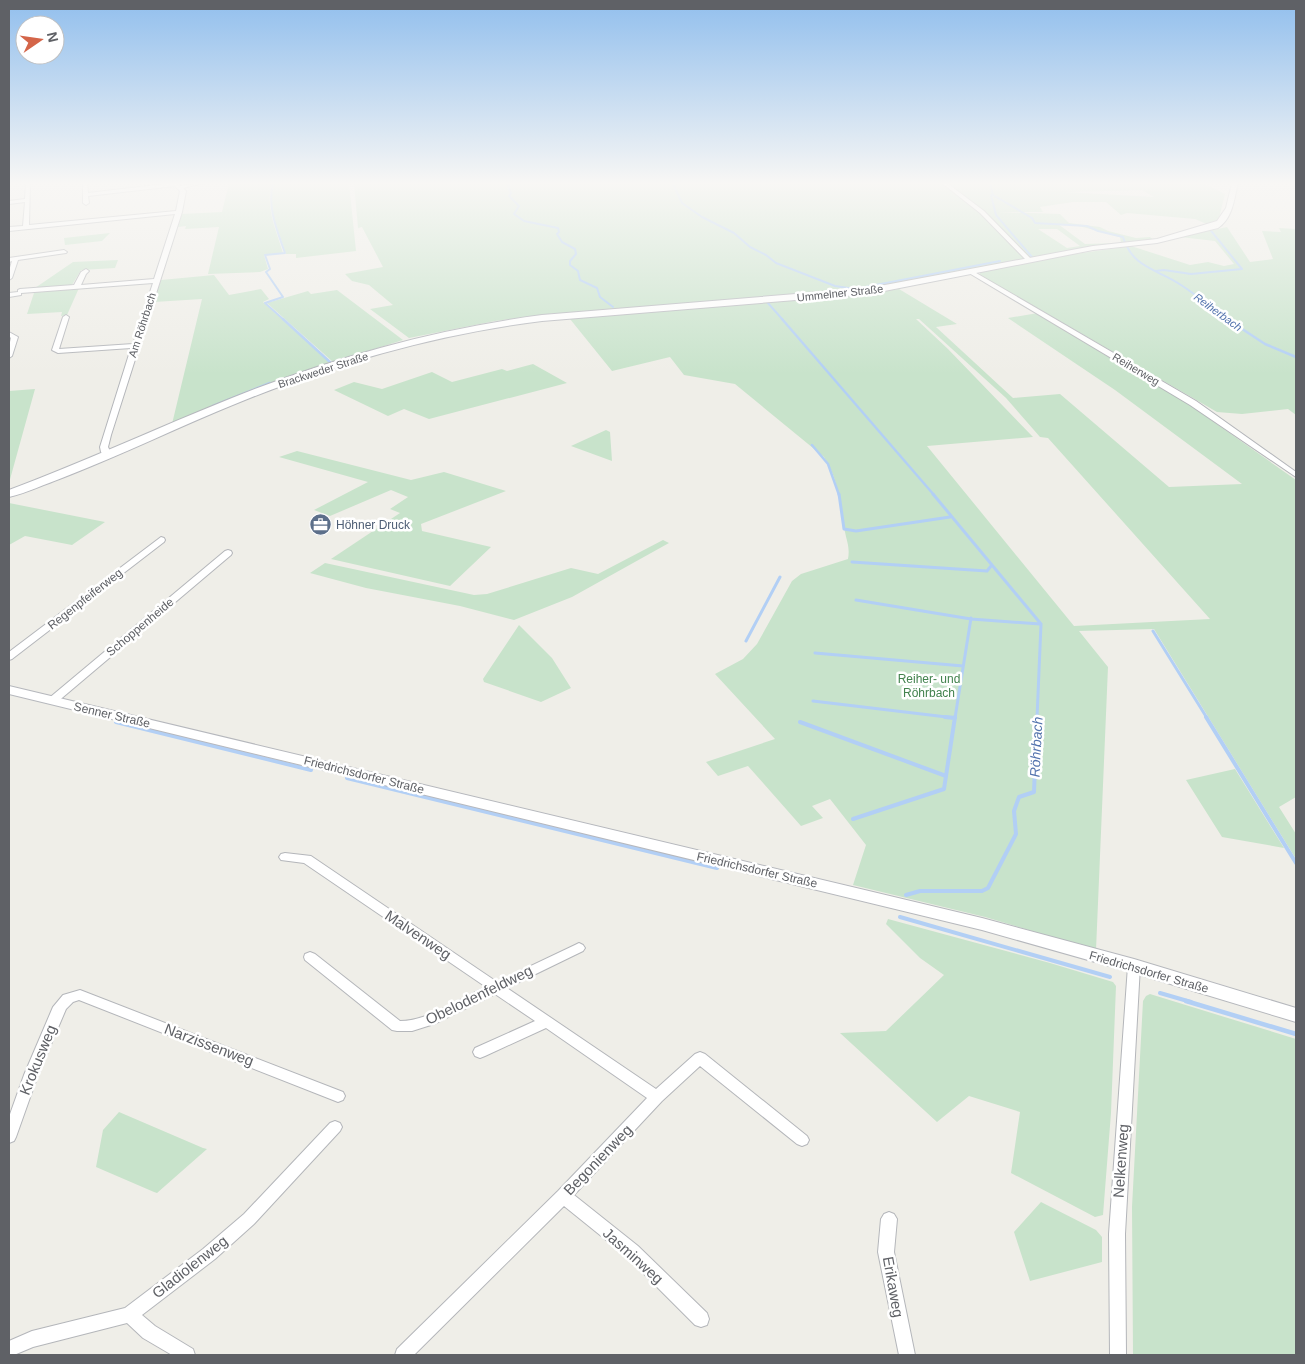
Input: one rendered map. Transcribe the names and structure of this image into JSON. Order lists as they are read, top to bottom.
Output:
{
  "streets": {
    "main road": [
      "Ummelner Straße",
      "Brackweder Straße",
      "Senner Straße",
      "Friedrichsdorfer Straße"
    ],
    "street": [
      "Am Röhrbach",
      "Reiherweg",
      "Regenpfeiferweg",
      "Schoppenheide",
      "Malvenweg",
      "Obelodenfeldweg",
      "Narzissenweg",
      "Krokusweg",
      "Begonienweg",
      "Nelkenweg",
      "Jasminweg",
      "Gladiolenweg",
      "Erikaweg"
    ]
  },
  "crossings": [
    ["Ummelner Straße", "Reiherweg"],
    ["Ummelner Straße", "Brackweder Straße"],
    ["Am Röhrbach", "Brackweder Straße"],
    ["Schoppenheide", "Senner Straße"],
    ["Senner Straße", "Friedrichsdorfer Straße"],
    ["Friedrichsdorfer Straße", "Nelkenweg"],
    ["Malvenweg", "Obelodenfeldweg"],
    ["Malvenweg", "Begonienweg"],
    ["Narzissenweg", "Krokusweg"],
    ["Begonienweg", "Jasminweg"]
  ],
  "water": ["Reiherbach", "Röhrbach"],
  "parks": ["Reiher- und Röhrbach"],
  "places": {
    "office": ["Höhner Druck"]
  },
  "north": "right"
}
